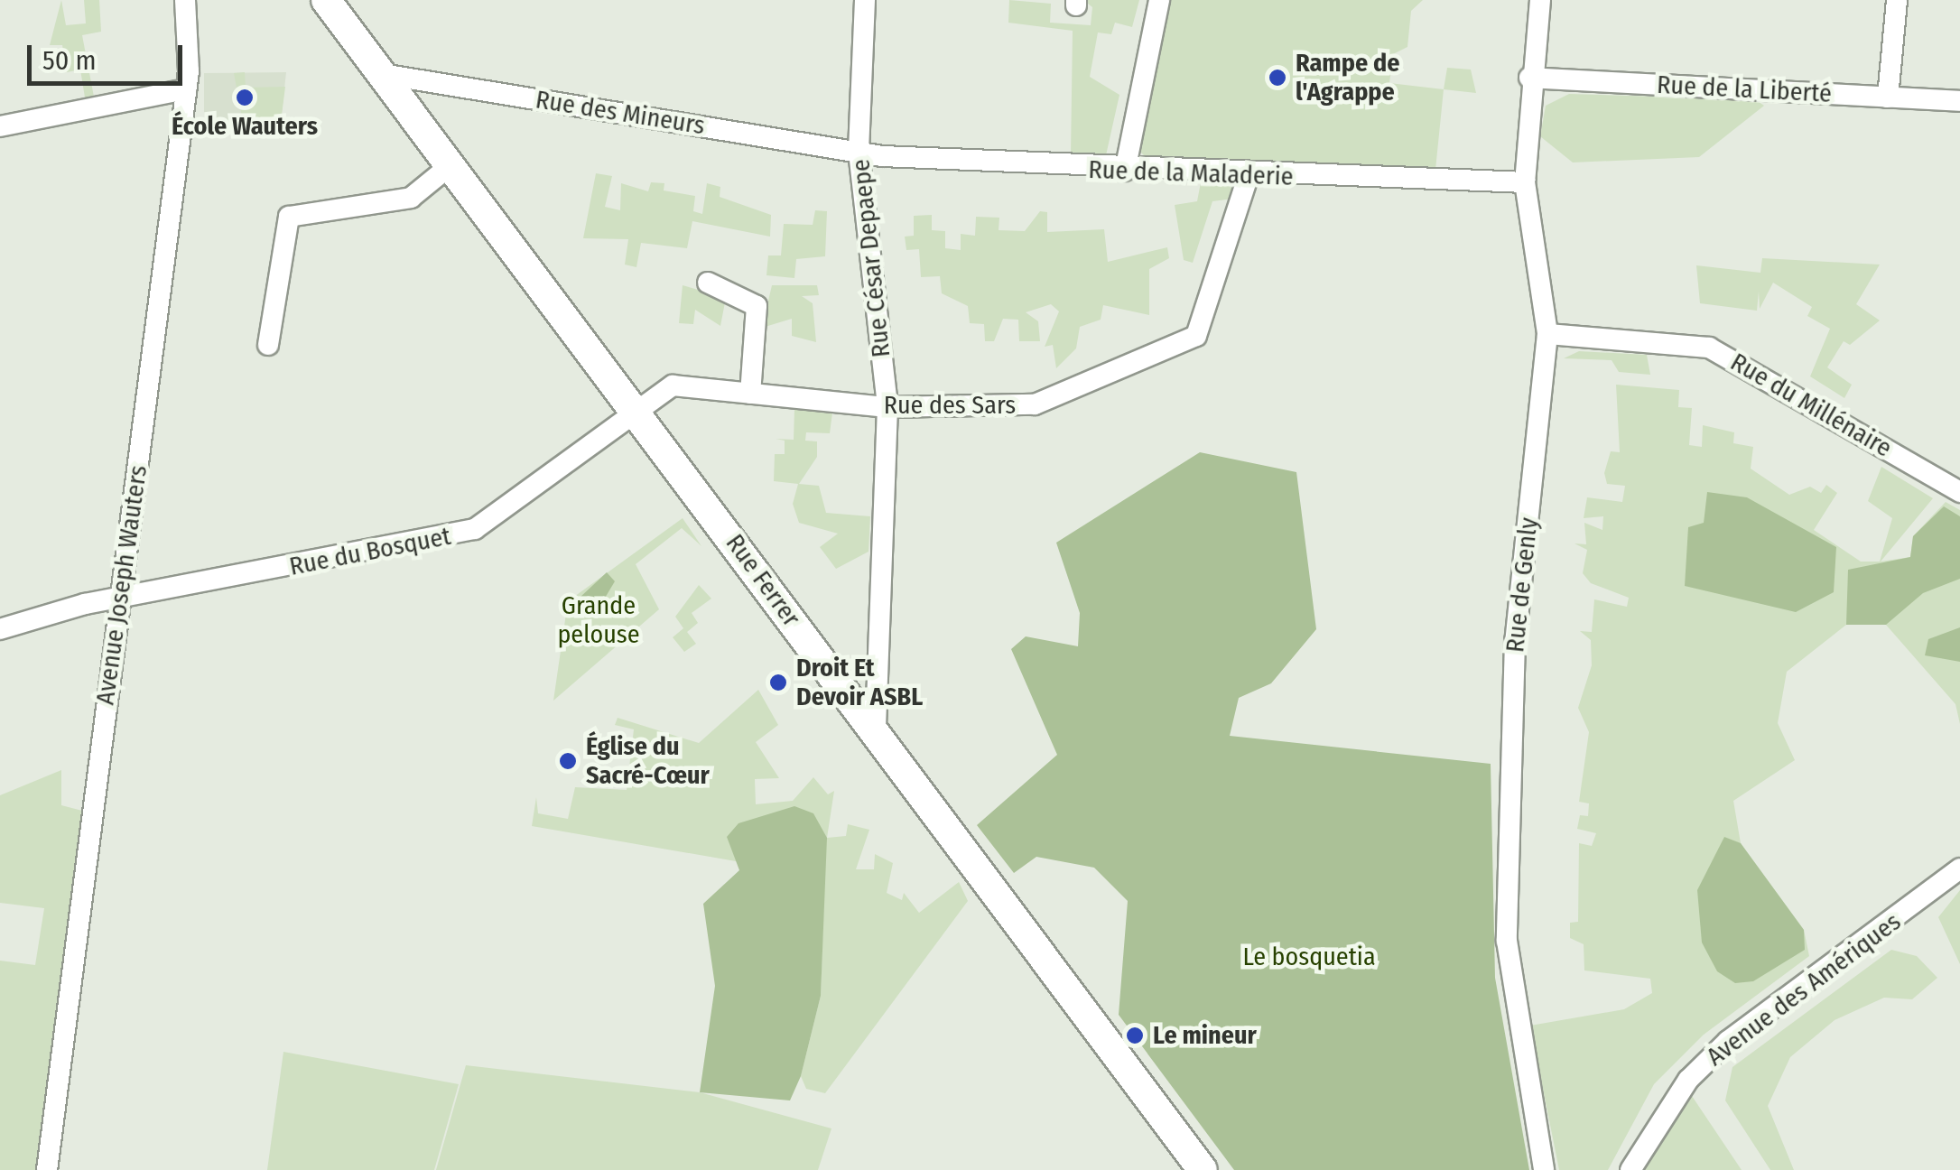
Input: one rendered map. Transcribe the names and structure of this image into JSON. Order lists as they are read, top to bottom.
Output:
{
  "streets": {
    "main road": ["Rue Ferrer"],
    "street": [
      "Rue de la Liberté",
      "Rue des Mineurs",
      "Rue de la Maladerie",
      "Rue César Depaepe",
      "Rue des Sars",
      "Rue du Millénaire",
      "Rue du Bosquet",
      "Avenue Joseph Wauters",
      "Rue de Genly",
      "Avenue des Amériques"
    ]
  },
  "crossings": [
    ["Rue de la Liberté", "Rue de Genly"],
    ["Rue des Mineurs", "Rue de la Maladerie"],
    ["Rue des Mineurs", "Rue César Depaepe"],
    ["Rue des Mineurs", "Rue Ferrer"],
    ["Rue de la Maladerie", "Rue César Depaepe"],
    ["Rue de la Maladerie", "Rue des Sars"],
    ["Rue de la Maladerie", "Rue de Genly"],
    ["Rue César Depaepe", "Rue des Sars"],
    ["Rue César Depaepe", "Rue Ferrer"],
    ["Rue des Sars", "Rue du Bosquet"],
    ["Rue des Sars", "Rue Ferrer"],
    ["Rue du Millénaire", "Rue de Genly"],
    ["Rue du Bosquet", "Rue Ferrer"],
    ["Rue du Bosquet", "Avenue Joseph Wauters"]
  ],
  "parks": ["Grande pelouse", "Le bosquetia"],
  "places": [
    "Rampe de l'Agrappe",
    "École Wauters",
    "Droit Et Devoir ASBL",
    "Église du Sacré-Cœur",
    "Le mineur"
  ],
  "scale_bar": "50 m"
}
